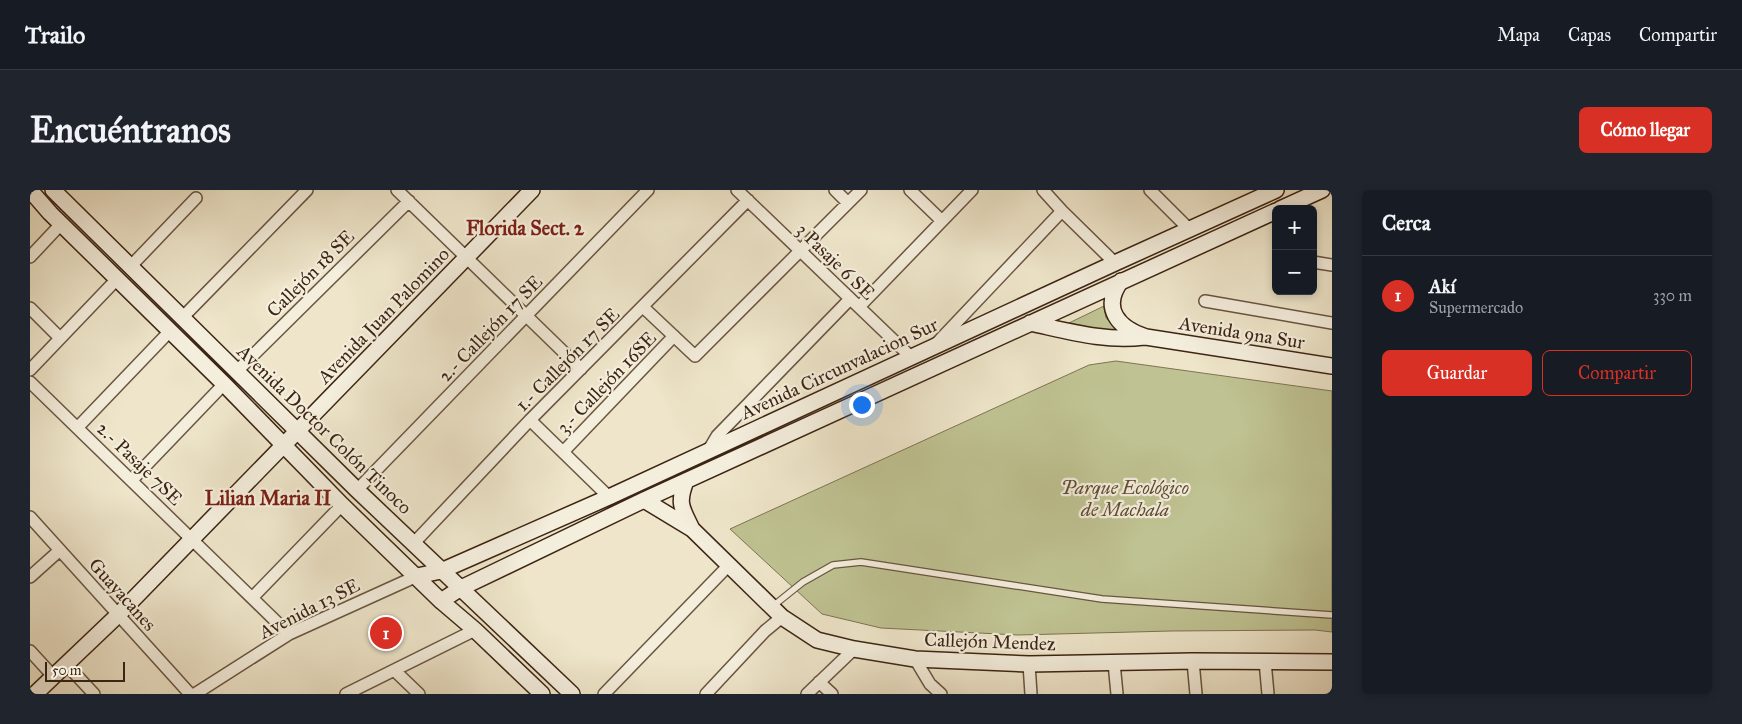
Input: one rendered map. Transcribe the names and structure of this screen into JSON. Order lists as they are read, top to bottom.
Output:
{
  "streets": {
    "main road": [
      "Avenida Juan Palomino",
      "Avenida 9na Sur",
      "Avenida Circunvalacion Sur",
      "Avenida Doctor Colón Tinoco",
      "Callejón Mendez"
    ],
    "street": [
      "3 Pasaje 6 SE",
      "Callejón 18 SE",
      "2.- Callejón 17 SE",
      "1.- Callejón 17 SE",
      "3.- Callejón 16SE",
      "2.- Pasaje 7SE",
      "Guayacanes",
      "Avenida 13 SE"
    ]
  },
  "crossings": [
    ["3 Pasaje 6 SE", "1.- Callejón 17 SE"],
    ["3 Pasaje 6 SE", "Avenida Circunvalacion Sur"],
    ["Callejón 18 SE", "Avenida Doctor Colón Tinoco"],
    ["Avenida Juan Palomino", "Avenida Doctor Colón Tinoco"],
    ["Avenida Juan Palomino", "2.- Pasaje 7SE"],
    ["Avenida Juan Palomino", "Guayacanes"],
    ["2.- Callejón 17 SE", "Avenida Doctor Colón Tinoco"],
    ["Avenida 9na Sur", "Avenida Circunvalacion Sur"],
    ["1.- Callejón 17 SE", "Avenida Doctor Colón Tinoco"],
    ["Avenida Circunvalacion Sur", "Avenida Doctor Colón Tinoco"],
    ["Avenida Circunvalacion Sur", "Avenida 13 SE"],
    ["Avenida Circunvalacion Sur", "Callejón Mendez"],
    ["Avenida Doctor Colón Tinoco", "Avenida 13 SE"],
    ["2.- Pasaje 7SE", "Avenida 13 SE"]
  ],
  "districts": ["Florida Sect. 2", "Lilian Maria II"],
  "parks": ["Parque Ecológico de Machala"],
  "scale_bar": "50 m",
  "page": {
    "header": "Trailo",
    "nav": ["Mapa", "Capas", "Compartir"],
    "buttons": [
      "Cómo llegar",
      ["Guardar", "Compartir"]
    ],
    "title": "Encuéntranos",
    "heading": "Cerca",
    "map_buttons": ["+", "−"],
    "list": [
      {
        "mark": "1",
        "name": "Akí",
        "note": "Supermercado",
        "value": "330 m"
      }
    ],
    "pins": "1",
    "scale": "50 m"
  }
}
